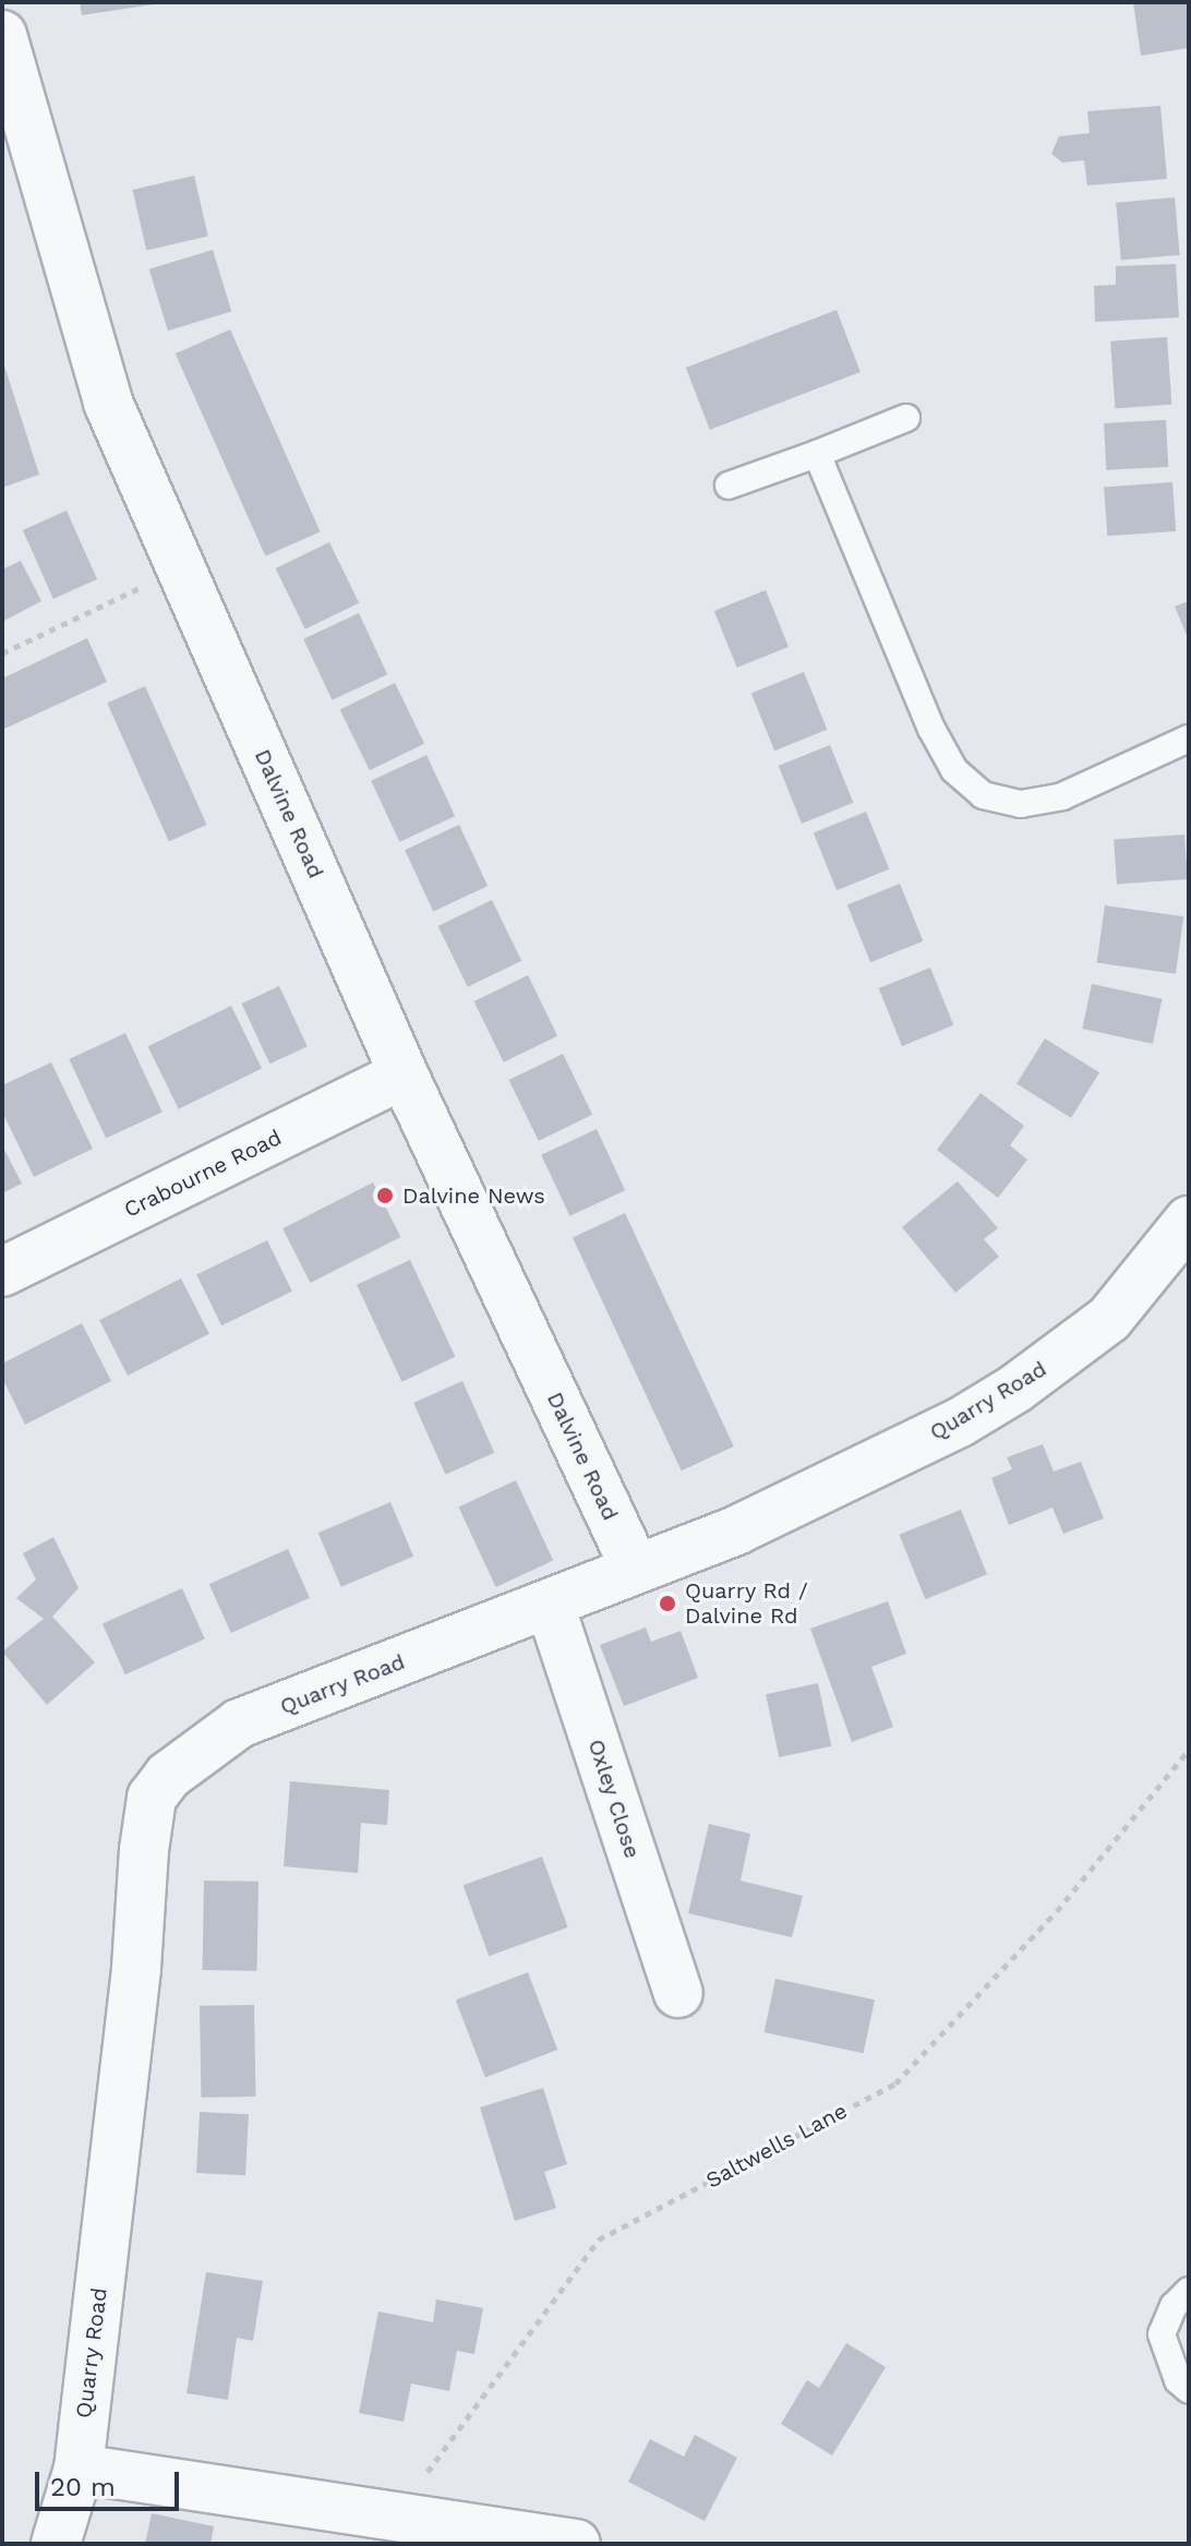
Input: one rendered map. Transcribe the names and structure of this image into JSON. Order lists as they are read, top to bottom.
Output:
{
  "streets": {
    "street": [
      "Dalvine Road",
      "Crabourne Road",
      "Quarry Road",
      "Oxley Close"
    ],
    "path": ["Saltwells Lane"]
  },
  "crossings": [
    ["Dalvine Road", "Crabourne Road"],
    ["Dalvine Road", "Quarry Road"],
    ["Quarry Road", "Oxley Close"]
  ],
  "places": ["Dalvine News", "Quarry Rd / Dalvine Rd"],
  "scale_bar": "20 m"
}
